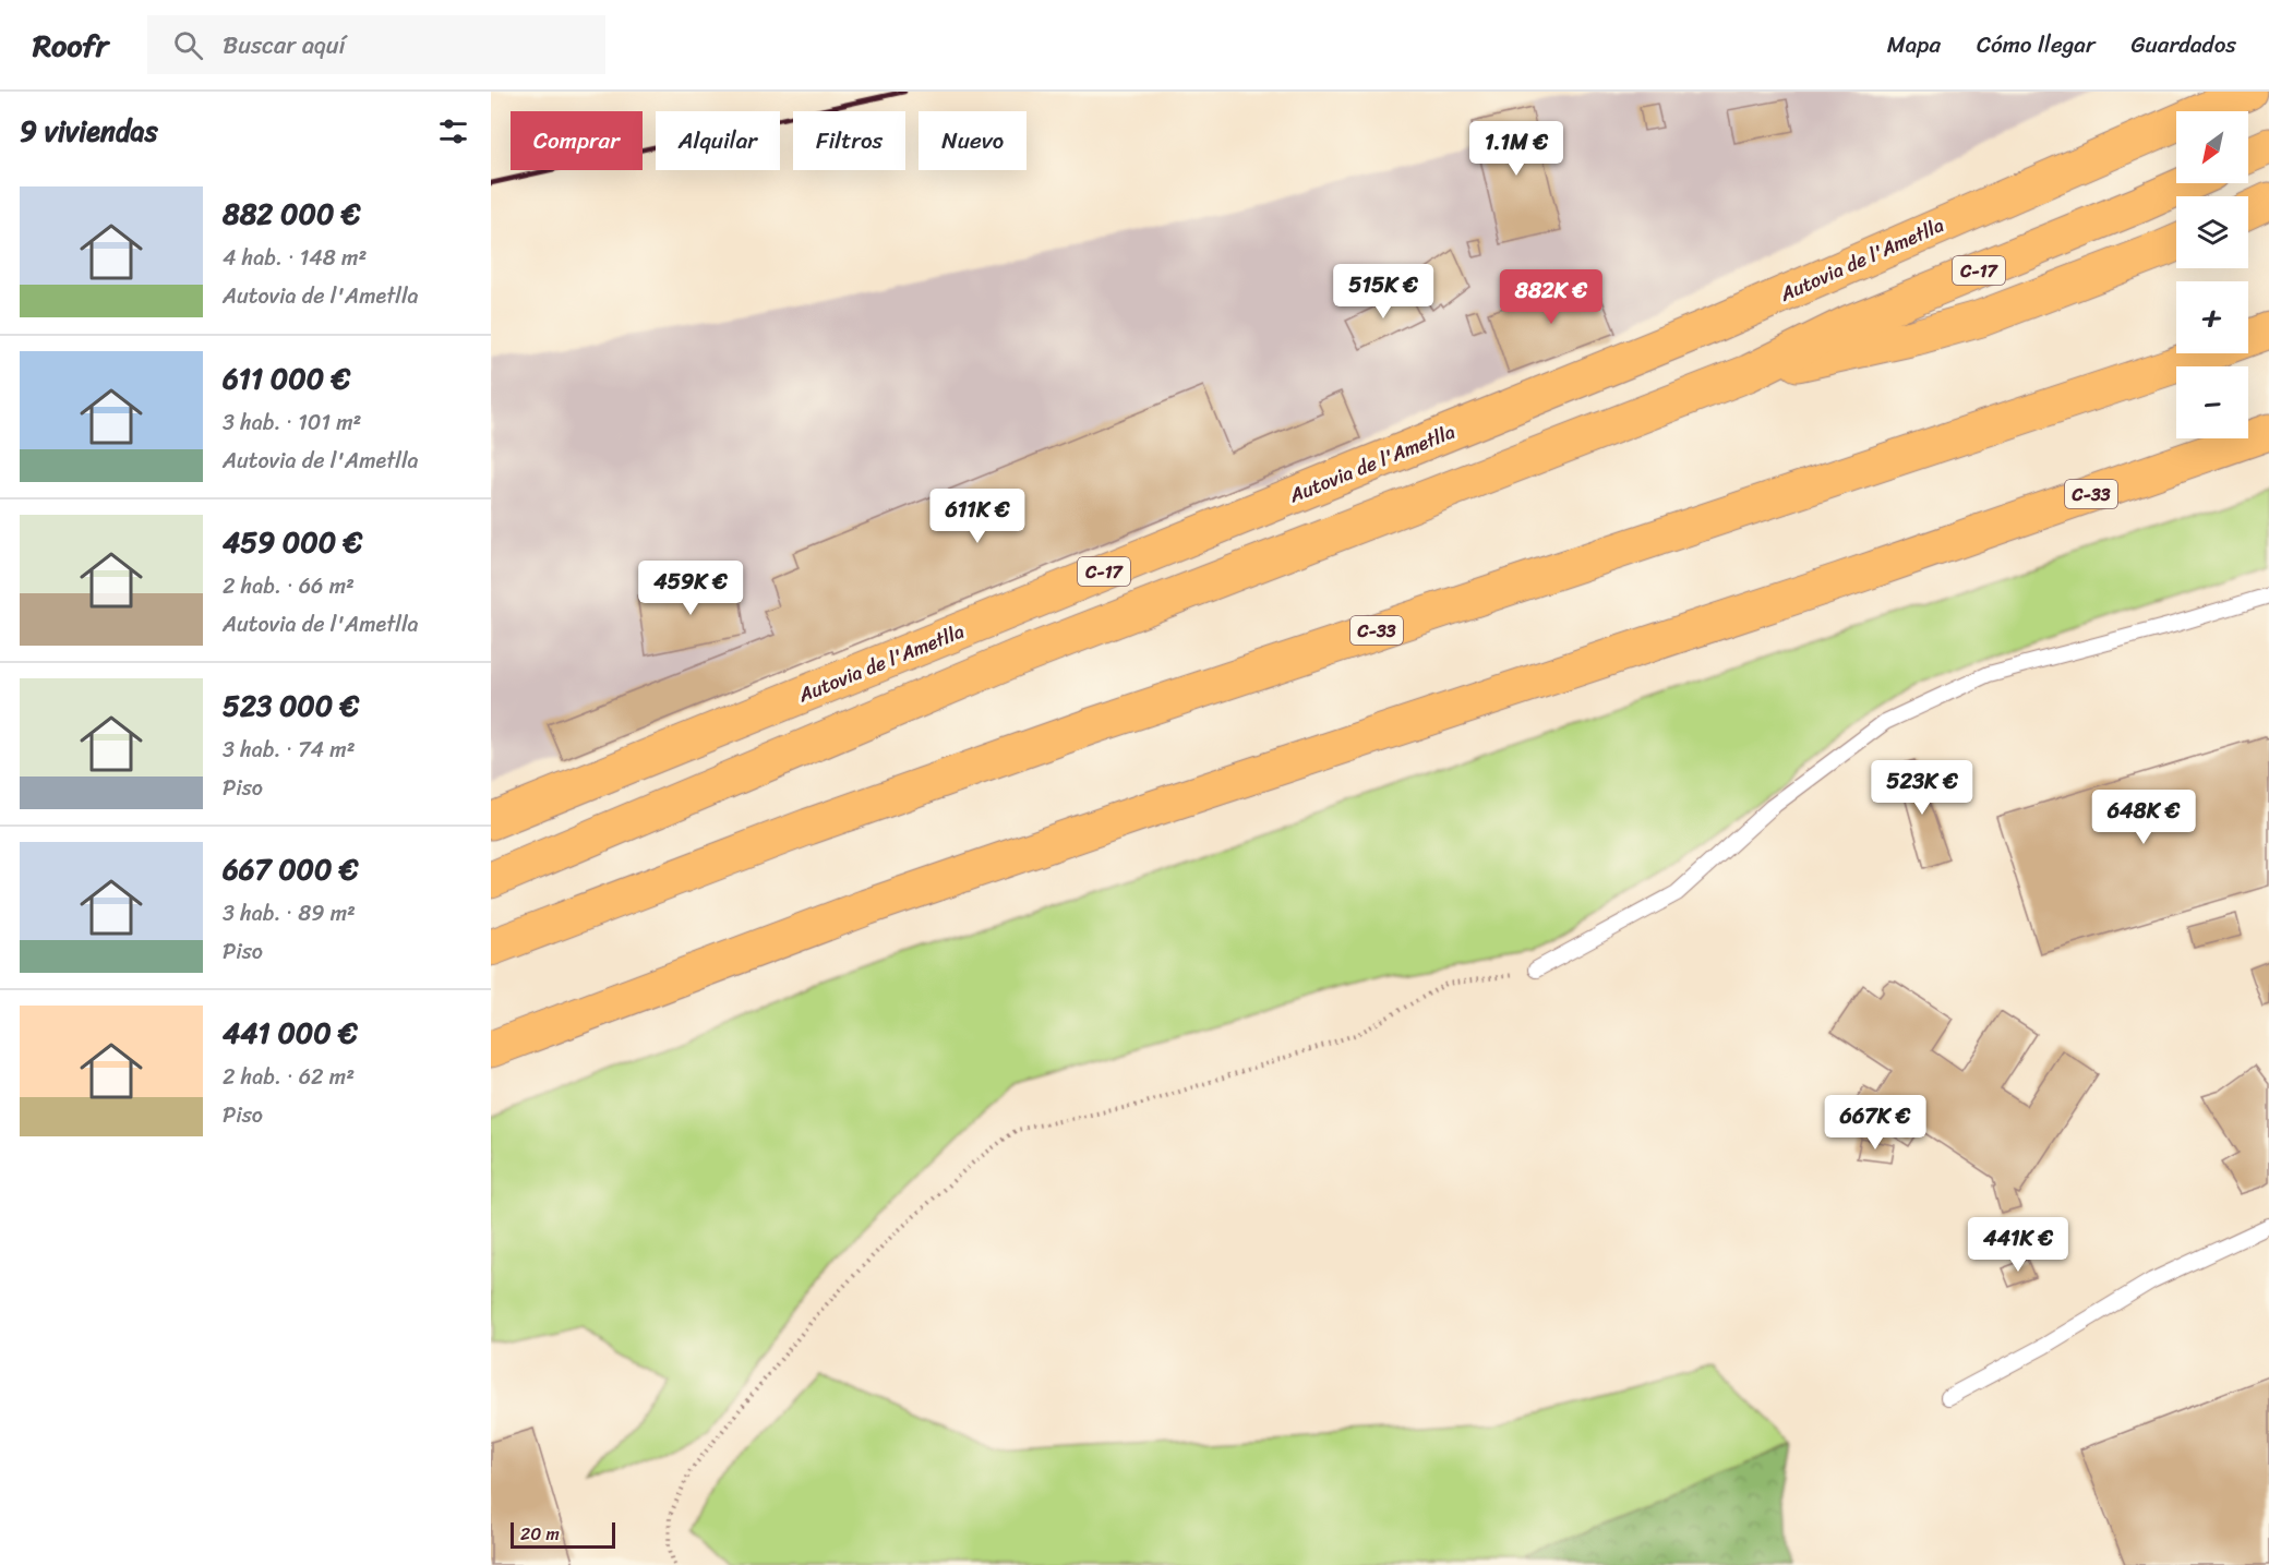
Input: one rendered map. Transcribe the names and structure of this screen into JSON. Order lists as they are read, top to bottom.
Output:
{
  "streets": {
    "highway": ["Autovia de l'Ametlla", "C-17", "C-33"]
  },
  "scale_bar": "20 m",
  "north": "bottom left",
  "page": {
    "header": "Roofr",
    "search": "Buscar aquí",
    "nav": ["Mapa", "Cómo llegar", "Guardados"],
    "heading": "9 viviendas",
    "map_buttons": ["+", "−"],
    "chip": [
      "Comprar",
      "Alquilar",
      "Filtros",
      "Nuevo"
    ],
    "price": [
      "1.1M €",
      "515K €",
      "882K €",
      "611K €",
      "459K €",
      "523K €",
      "648K €",
      "667K €",
      "441K €"
    ],
    "list": [
      {
        "name": "882 000 €",
        "note": "4 hab. · 148 m² · Autovia de l'Ametlla"
      },
      {
        "name": "611 000 €",
        "note": "3 hab. · 101 m² · Autovia de l'Ametlla"
      },
      {
        "name": "459 000 €",
        "note": "2 hab. · 66 m² · Autovia de l'Ametlla"
      },
      {
        "name": "523 000 €",
        "note": "3 hab. · 74 m² · Piso"
      },
      {
        "name": "667 000 €",
        "note": "3 hab. · 89 m² · Piso"
      },
      {
        "name": "441 000 €",
        "note": "2 hab. · 62 m² · Piso"
      }
    ],
    "scale": "20 m"
  }
}
